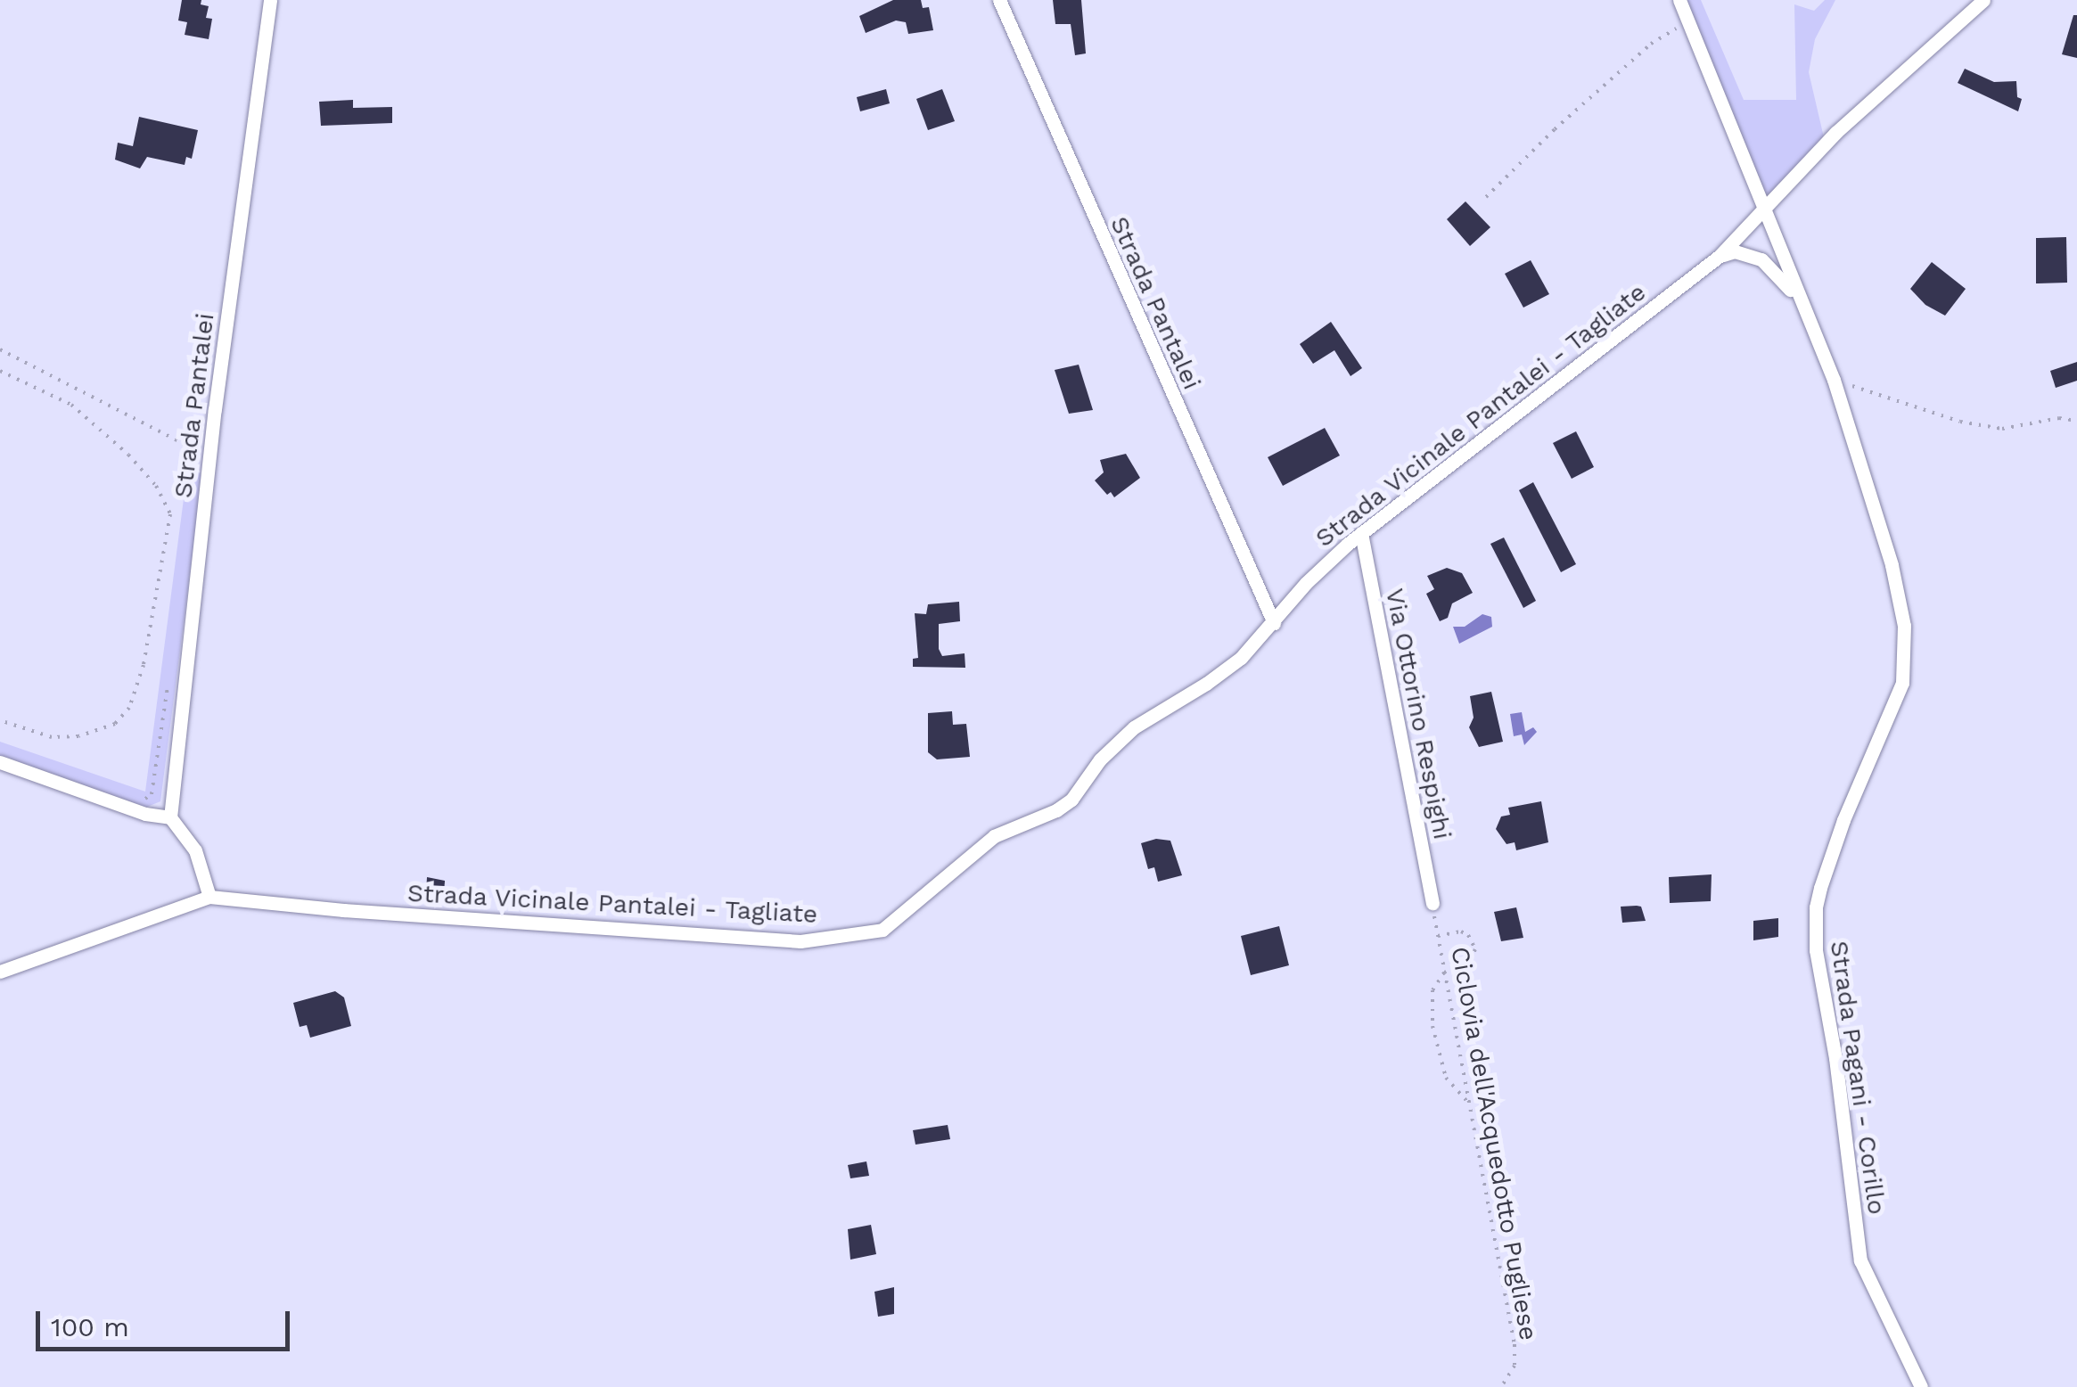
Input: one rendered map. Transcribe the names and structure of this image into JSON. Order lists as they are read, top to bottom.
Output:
{
  "streets": {
    "street": [
      "Strada Pantalei",
      "Strada Vicinale Pantalei - Tagliate",
      "Via Ottorino Respighi",
      "Strada Pagani - Corillo"
    ],
    "path": ["Ciclovia dell'Acquedotto Pugliese"]
  },
  "crossings": [
    ["Strada Pantalei", "Strada Vicinale Pantalei - Tagliate"],
    ["Strada Vicinale Pantalei - Tagliate", "Via Ottorino Respighi"],
    ["Strada Vicinale Pantalei - Tagliate", "Strada Pagani - Corillo"],
    ["Via Ottorino Respighi", "Ciclovia dell'Acquedotto Pugliese"]
  ],
  "scale_bar": "100 m"
}
